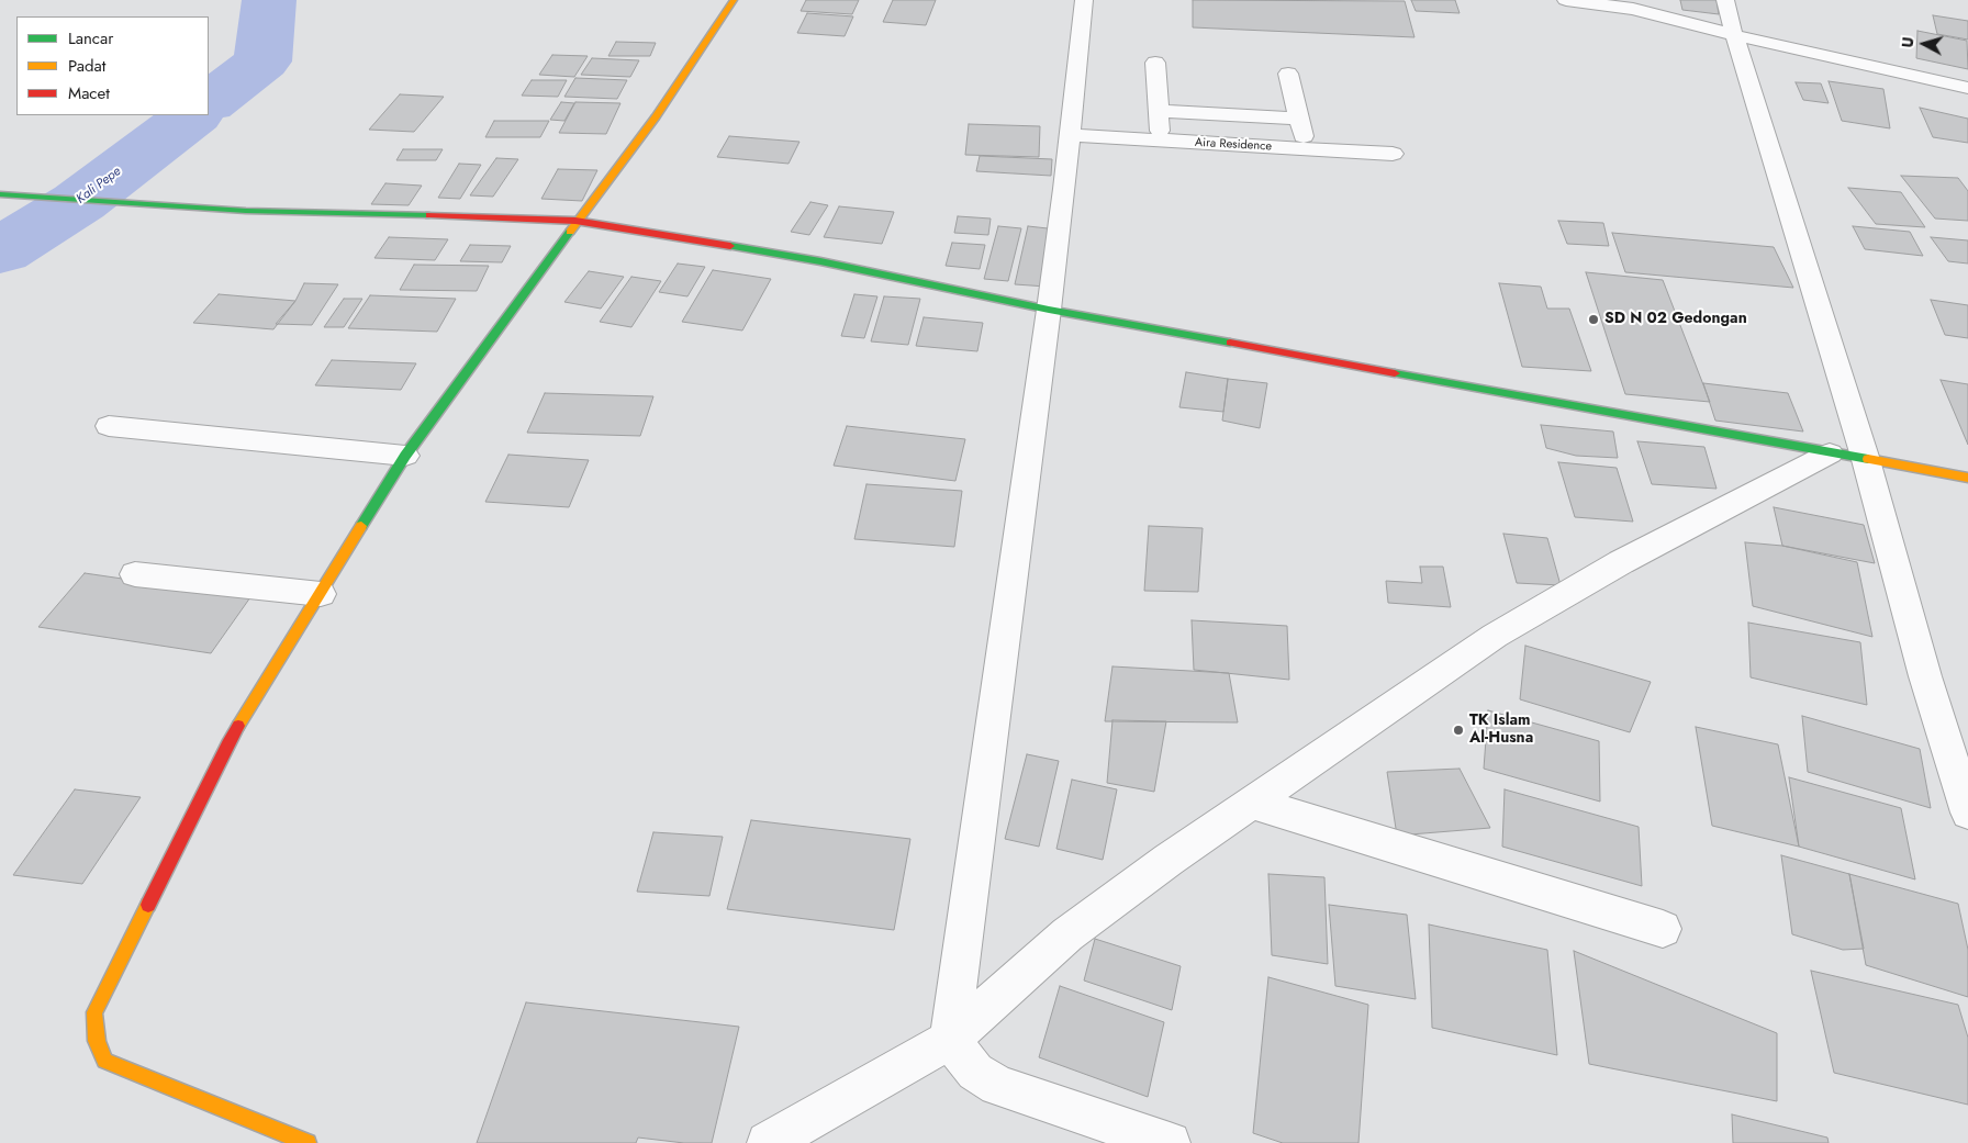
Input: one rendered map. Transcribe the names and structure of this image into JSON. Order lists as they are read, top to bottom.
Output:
{
  "streets": {
    "street": ["Aira Residence"]
  },
  "water": ["Kali Pepe"],
  "places": ["SD N 02 Gedongan", "TK Islam Al-Husna"],
  "legend": ["Lancar", "Padat", "Macet"],
  "north": "left"
}
